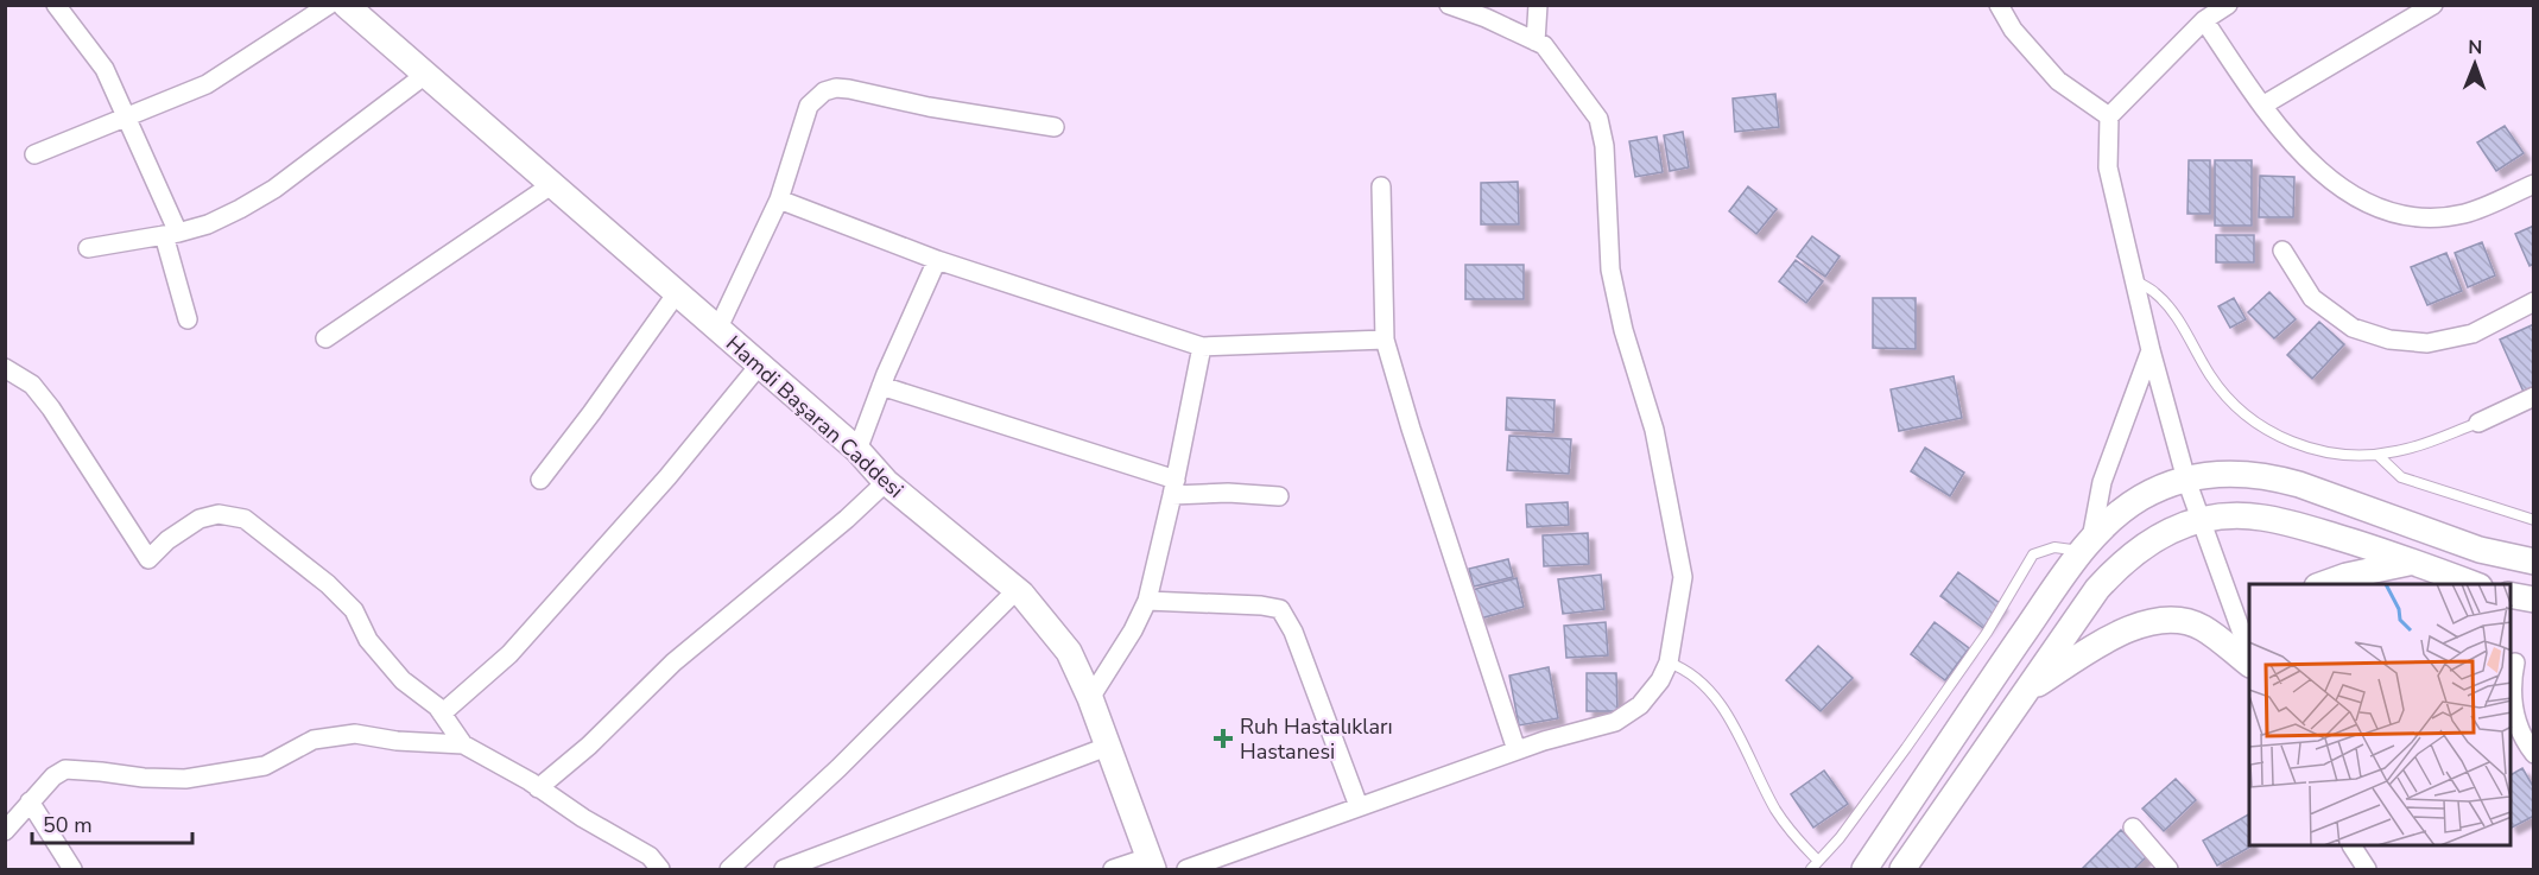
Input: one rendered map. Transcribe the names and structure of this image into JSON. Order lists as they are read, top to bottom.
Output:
{
  "streets": {
    "main road": ["Hamdi Başaran Caddesi"]
  },
  "places": {
    "health": ["Ruh Hastalıkları Hastanesi"]
  },
  "scale_bar": "50 m",
  "north": "top"
}
